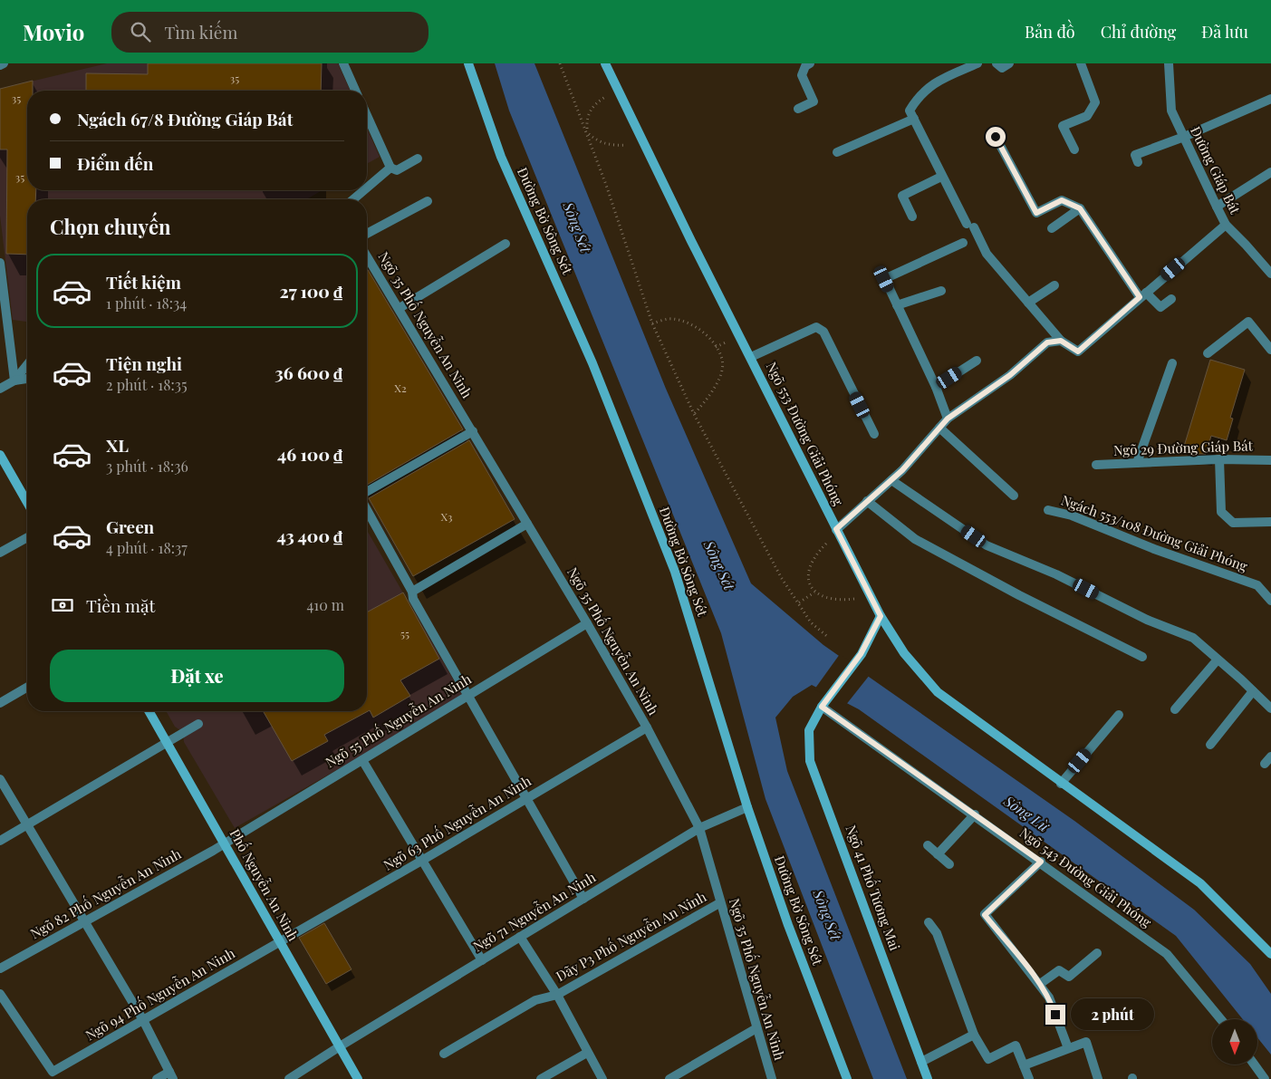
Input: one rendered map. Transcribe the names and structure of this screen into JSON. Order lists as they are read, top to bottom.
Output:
{
  "streets": {
    "street": [
      "Đường Giáp Bát",
      "Đường Bờ Sông Sét",
      "Ngõ 35 Phố Nguyễn An Ninh",
      "Ngõ 553 Đường Giải Phóng",
      "Ngõ 29 Đường Giáp Bát",
      "Ngách 553/108 Đường Giải Phóng",
      "Ngõ 55 Phố Nguyễn An Ninh",
      "Ngõ 63 Phố Nguyễn An Ninh",
      "Ngõ 543 Đường Giải Phóng",
      "Phố Nguyễn An Ninh",
      "Ngõ 41 Phố Tương Mai",
      "Ngõ 82 Phố Nguyễn An Ninh",
      "Ngõ 71 Nguyễn An Ninh",
      "Dãy P3 Phố Nguyễn An Ninh",
      "Ngõ 94 Phố Nguyễn An Ninh"
    ]
  },
  "crossings": [
    ["Đường Bờ Sông Sét", "Ngõ 71 Nguyễn An Ninh"],
    ["Ngõ 35 Phố Nguyễn An Ninh", "Ngõ 55 Phố Nguyễn An Ninh"],
    ["Ngõ 35 Phố Nguyễn An Ninh", "Ngõ 63 Phố Nguyễn An Ninh"],
    ["Ngõ 35 Phố Nguyễn An Ninh", "Ngõ 71 Nguyễn An Ninh"],
    ["Ngõ 35 Phố Nguyễn An Ninh", "Dãy P3 Phố Nguyễn An Ninh"],
    ["Ngõ 553 Đường Giải Phóng", "Ngõ 41 Phố Tương Mai"],
    ["Ngõ 55 Phố Nguyễn An Ninh", "Phố Nguyễn An Ninh"],
    ["Ngõ 55 Phố Nguyễn An Ninh", "Ngõ 82 Phố Nguyễn An Ninh"],
    ["Ngõ 63 Phố Nguyễn An Ninh", "Phố Nguyễn An Ninh"],
    ["Ngõ 63 Phố Nguyễn An Ninh", "Ngõ 94 Phố Nguyễn An Ninh"],
    ["Ngõ 543 Đường Giải Phóng", "Ngõ 41 Phố Tương Mai"],
    ["Phố Nguyễn An Ninh", "Ngõ 82 Phố Nguyễn An Ninh"],
    ["Phố Nguyễn An Ninh", "Ngõ 71 Nguyễn An Ninh"],
    ["Phố Nguyễn An Ninh", "Ngõ 94 Phố Nguyễn An Ninh"],
    ["Ngõ 71 Nguyễn An Ninh", "Dãy P3 Phố Nguyễn An Ninh"]
  ],
  "water": ["Sông Sét", "Sông Lừ"],
  "house_numbers": [
    "35",
    "35",
    "35",
    "X2",
    "X3",
    "55"
  ],
  "north": "bottom",
  "page": {
    "header": "Movio",
    "search": "Tìm kiếm",
    "nav": ["Bản đồ", "Chỉ đường", "Đã lưu"],
    "banner": ["Ngách 67/8 Đường Giáp Bát", "Điểm đến"],
    "heading": "Chọn chuyến",
    "list": [
      {
        "name": "Tiết kiệm",
        "note": "1 phút · 18:34",
        "value": "27 100 ₫"
      },
      {
        "name": "Tiện nghi",
        "note": "2 phút · 18:35",
        "value": "36 600 ₫"
      },
      {
        "name": "XL",
        "note": "3 phút · 18:36",
        "value": "46 100 ₫"
      },
      {
        "name": "Green",
        "note": "4 phút · 18:37",
        "value": "43 400 ₫"
      }
    ],
    "pay": ["Tiền mặt", "410 m"],
    "buttons": "Đặt xe",
    "bubble": "2 phút"
  }
}
